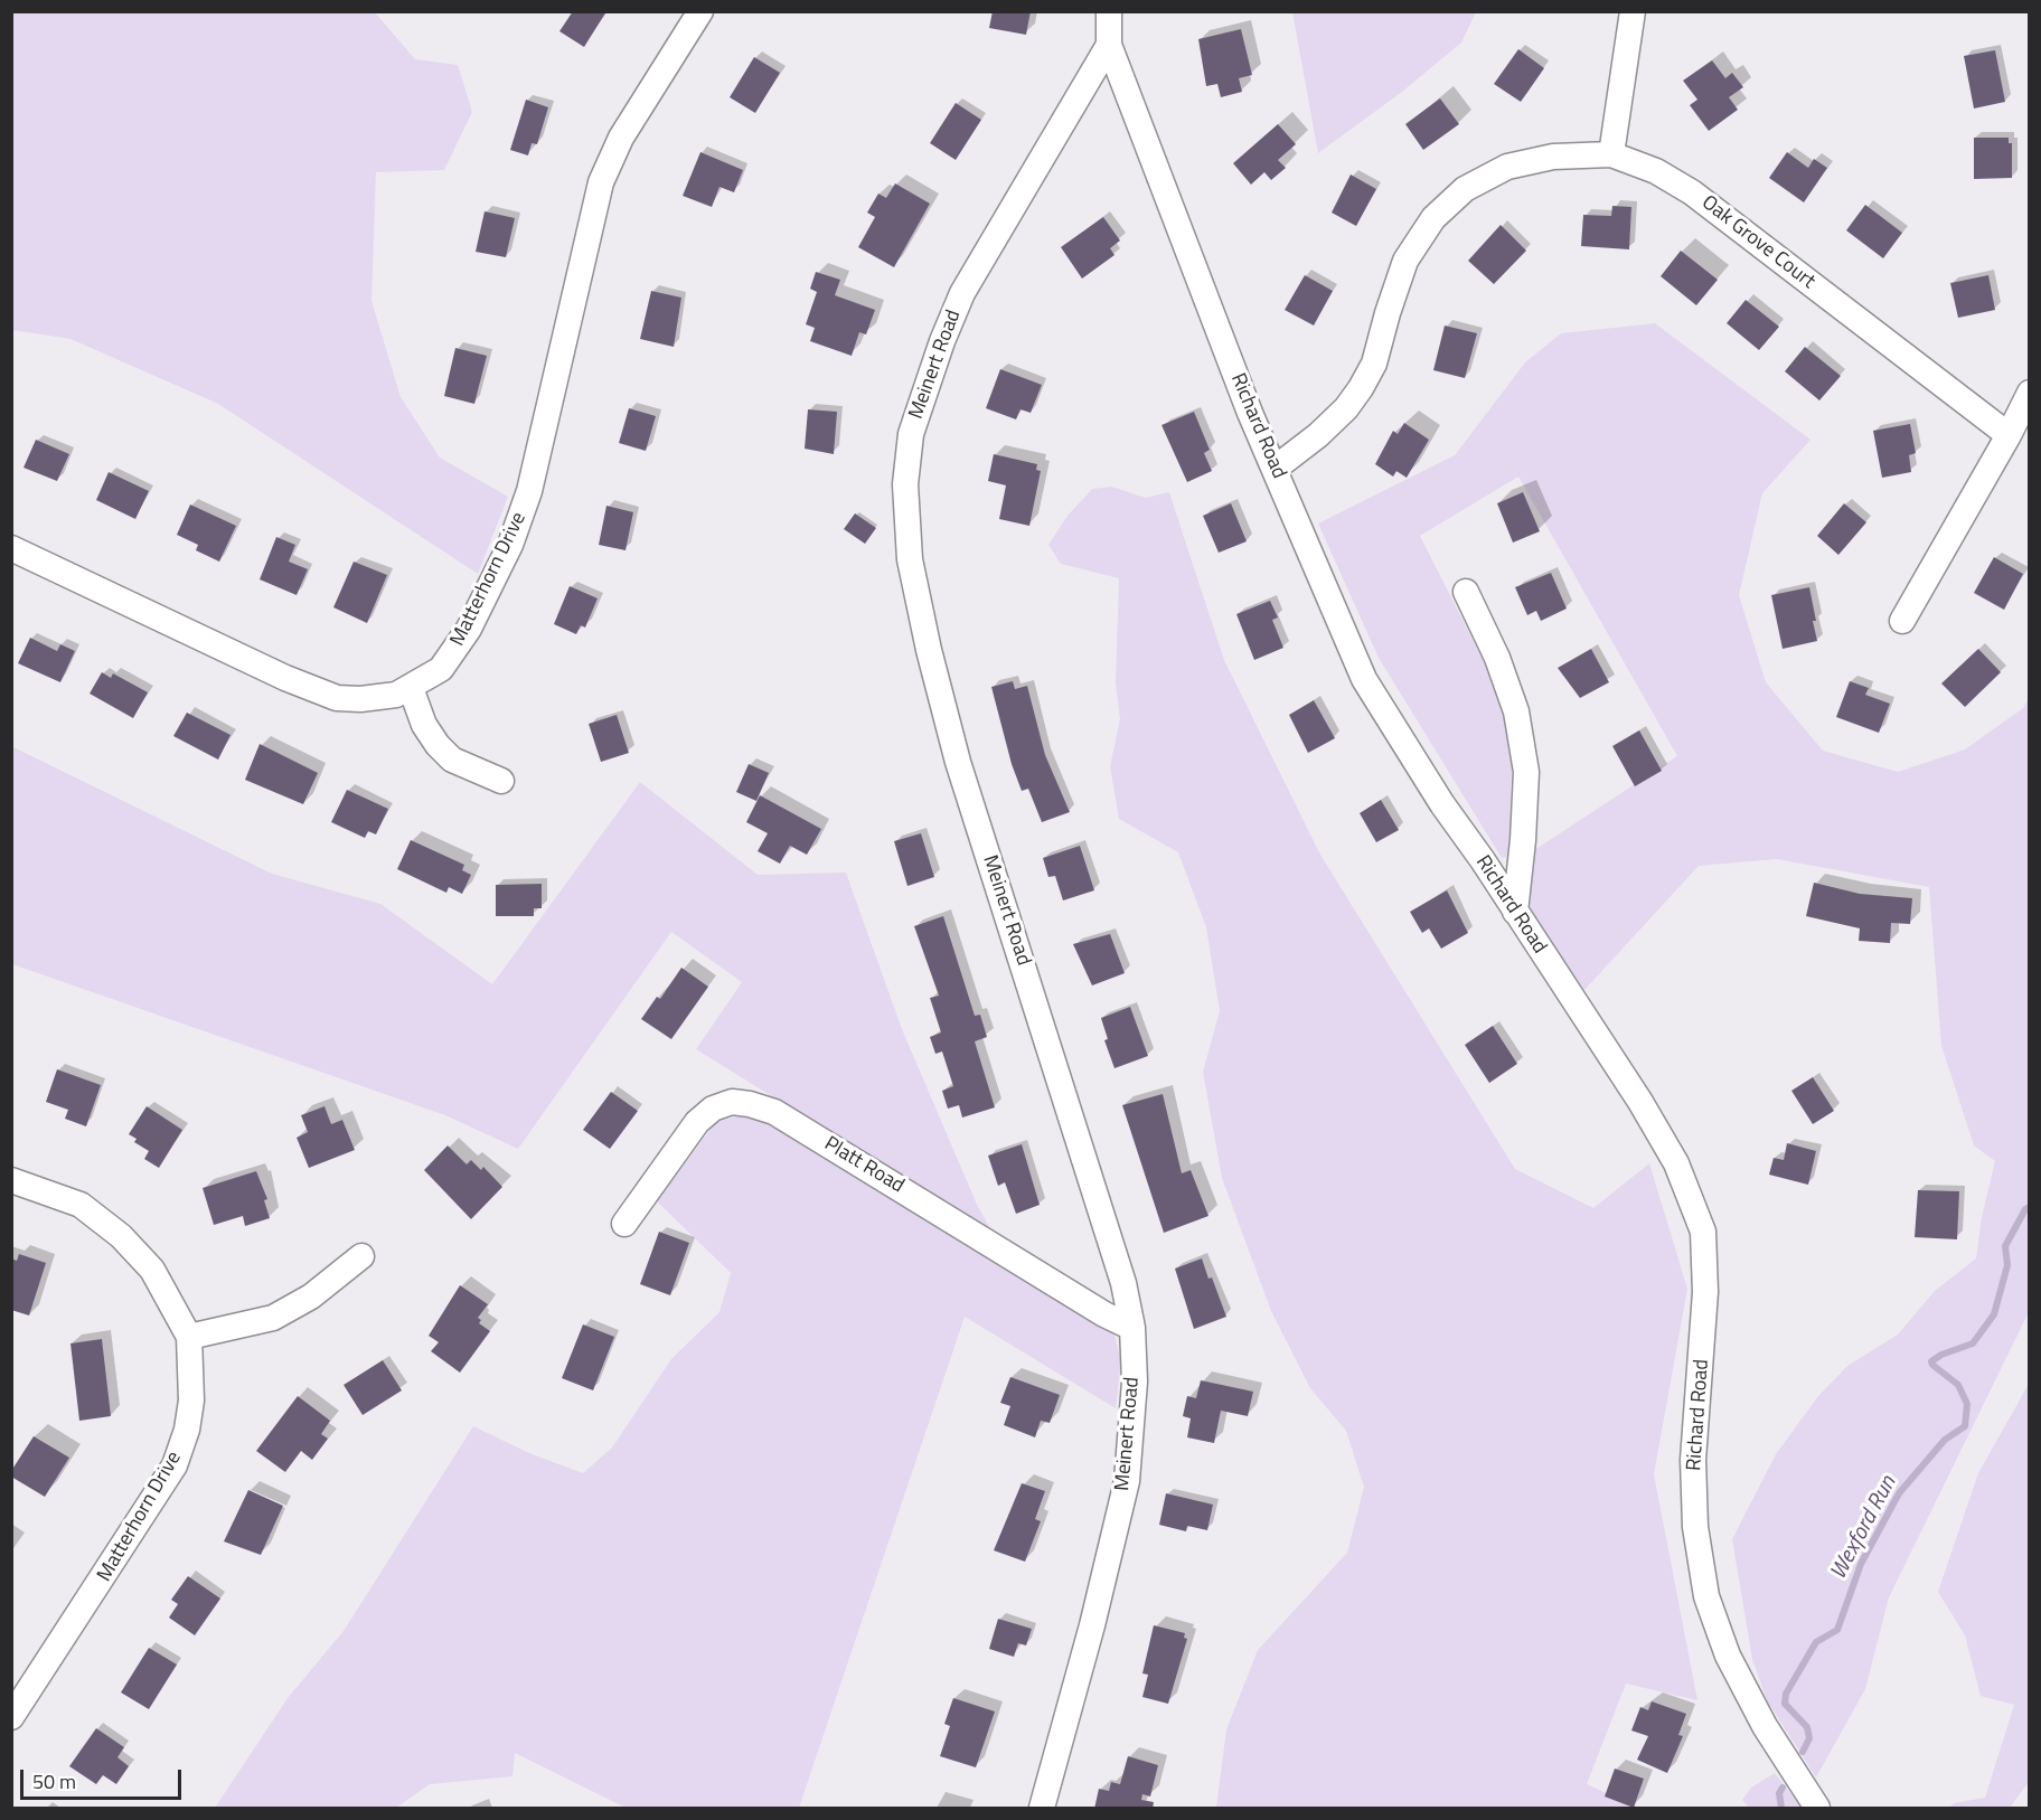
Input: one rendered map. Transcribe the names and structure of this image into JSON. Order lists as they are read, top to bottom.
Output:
{
  "streets": {
    "street": [
      "Oak Grove Court",
      "Meinert Road",
      "Richard Road",
      "Matterhorn Drive",
      "Platt Road"
    ]
  },
  "crossings": [
    ["Meinert Road", "Richard Road"],
    ["Meinert Road", "Platt Road"]
  ],
  "water": ["Wexford Run"],
  "scale_bar": "50 m"
}
